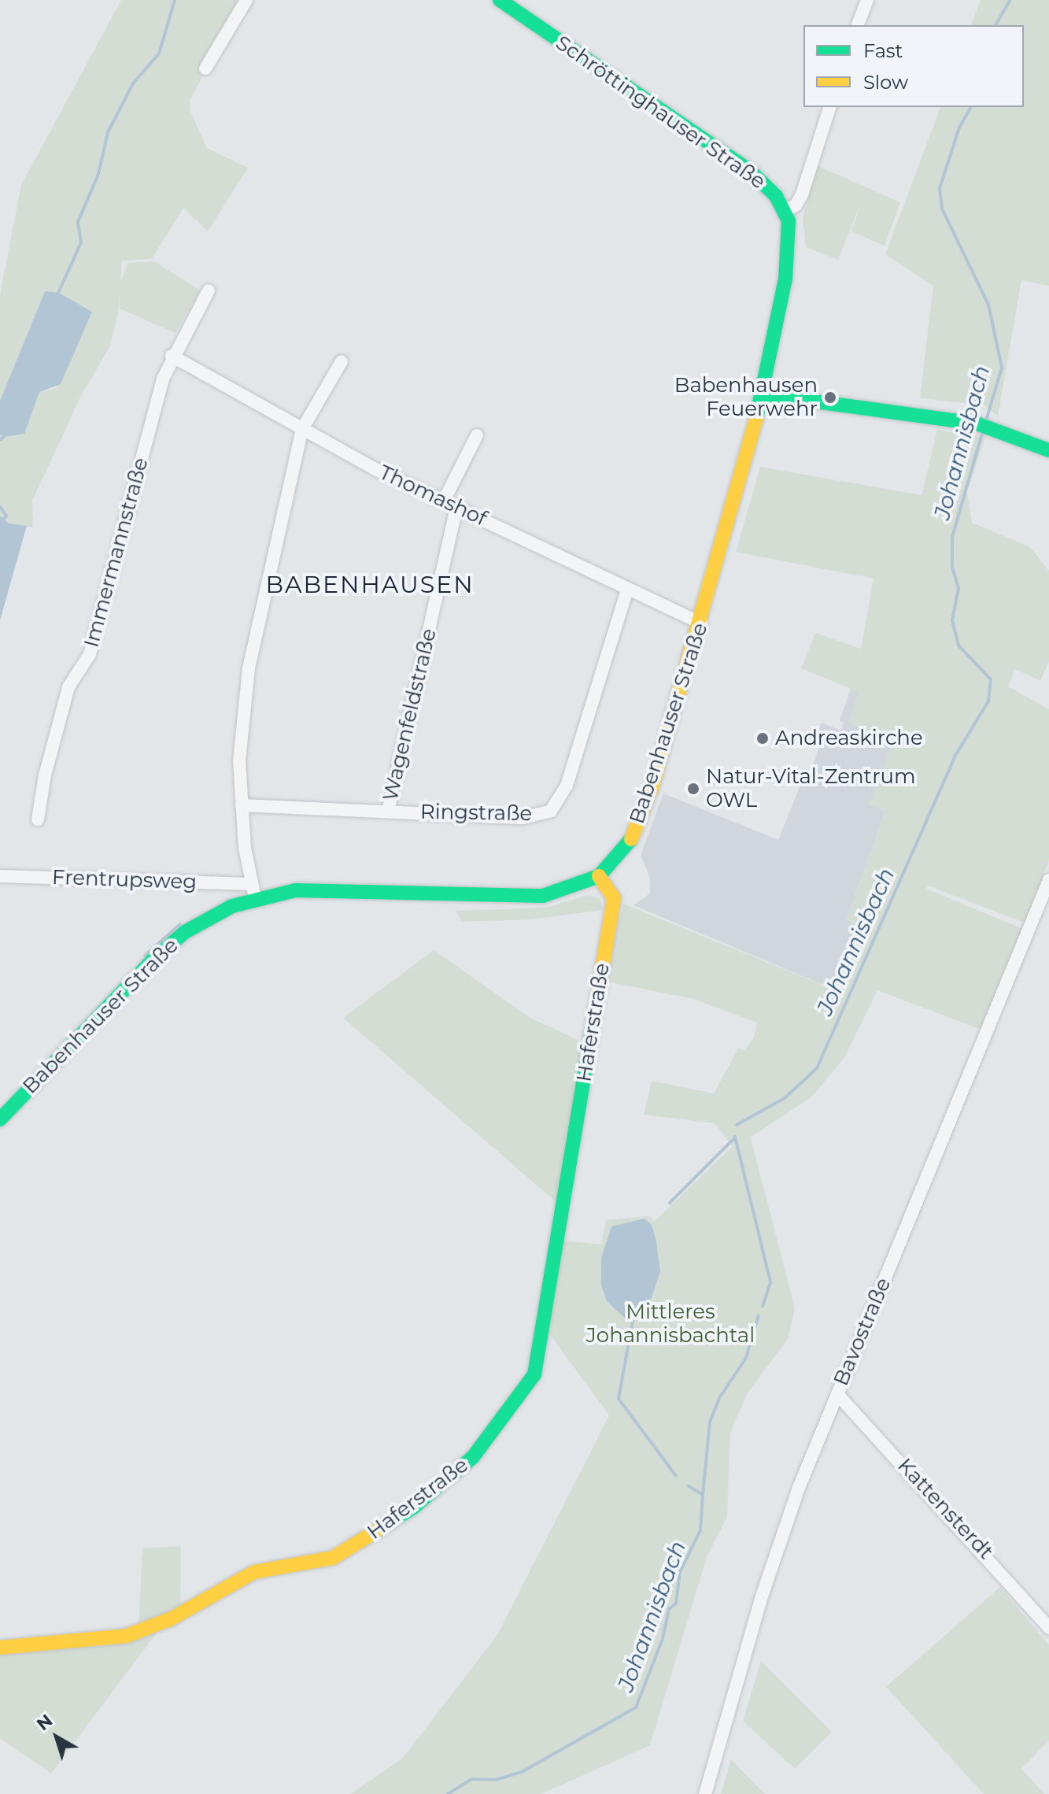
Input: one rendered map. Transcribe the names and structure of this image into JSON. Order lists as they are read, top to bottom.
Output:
{
  "streets": {
    "main road": ["Schröttinghauser Straße", "Babenhauser Straße", "Haferstraße"],
    "street": [
      "Thomashof",
      "Immermannstraße",
      "Wagenfeldstraße",
      "Ringstraße",
      "Frentrupsweg",
      "Bavostraße",
      "Kattensterdt"
    ]
  },
  "crossings": [
    ["Schröttinghauser Straße", "Babenhauser Straße"],
    ["Thomashof", "Immermannstraße"],
    ["Thomashof", "Wagenfeldstraße"],
    ["Thomashof", "Babenhauser Straße"],
    ["Thomashof", "Ringstraße"],
    ["Wagenfeldstraße", "Ringstraße"],
    ["Babenhauser Straße", "Frentrupsweg"],
    ["Babenhauser Straße", "Haferstraße"],
    ["Bavostraße", "Kattensterdt"]
  ],
  "districts": ["BABENHAUSEN"],
  "water": ["Johannisbach"],
  "parks": ["Mittleres Johannisbachtal"],
  "places": ["Babenhausen Feuerwehr", "Andreaskirche", "Natur-Vital-Zentrum OWL"],
  "legend": ["Fast", "Slow"],
  "north": "top left"
}
